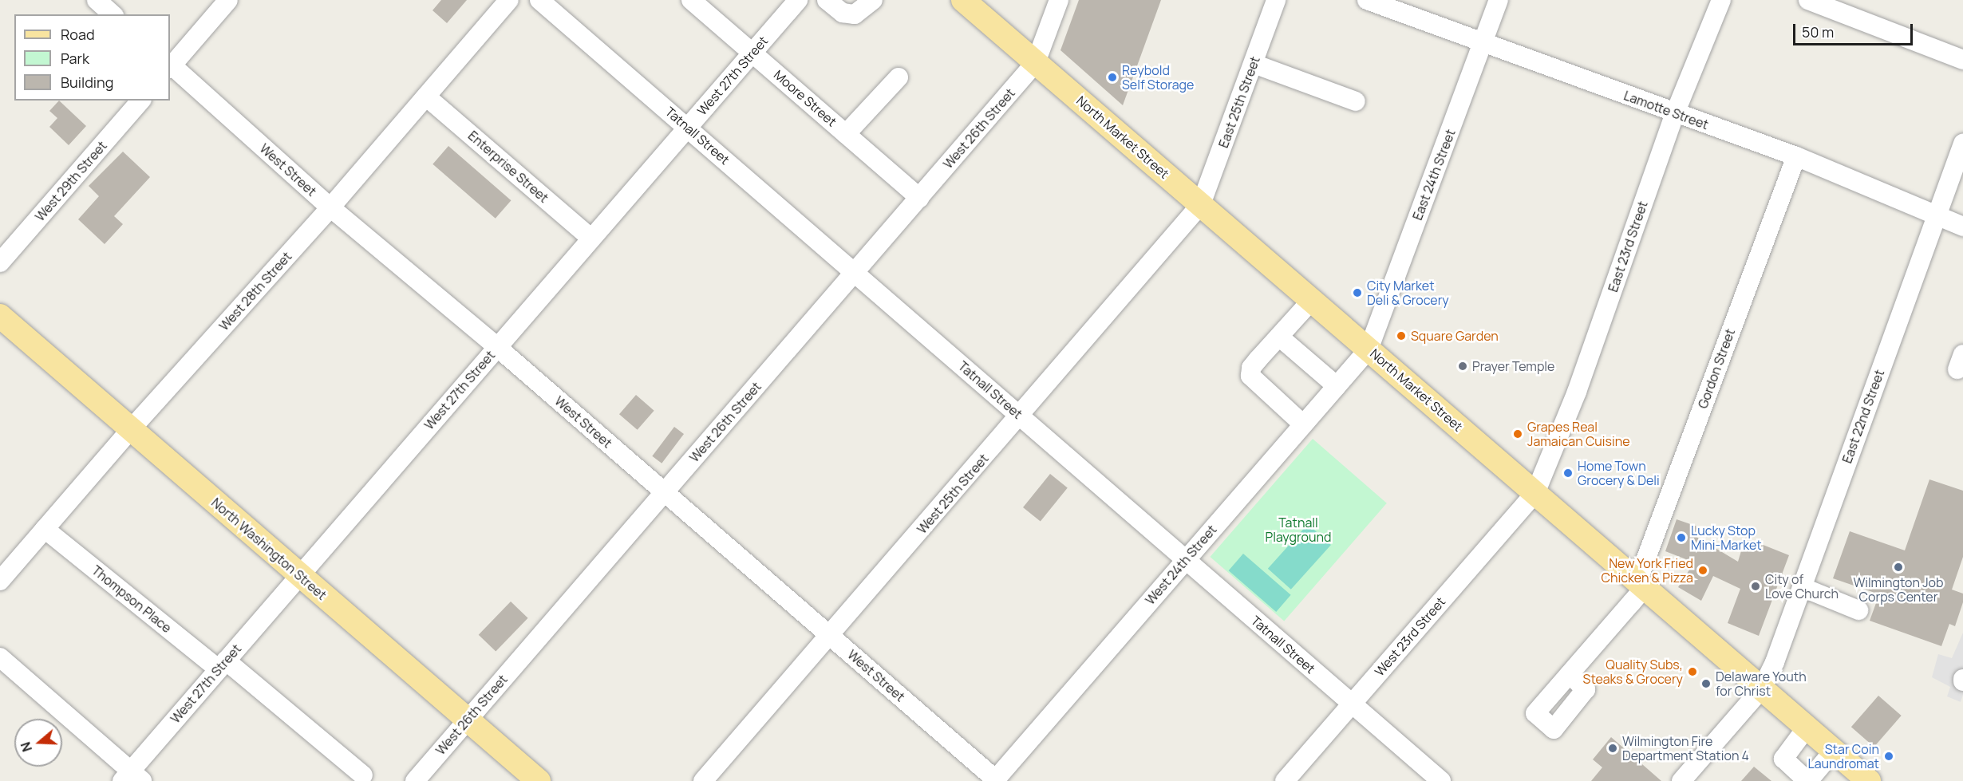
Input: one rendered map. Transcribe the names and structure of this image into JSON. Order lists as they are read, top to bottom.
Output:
{
  "streets": {
    "main road": ["North Market Street", "North Washington Street"],
    "street": [
      "West 27th Street",
      "Moore Street",
      "East 25th Street",
      "Lamotte Street",
      "West 26th Street",
      "Tatnall Street",
      "Enterprise Street",
      "West Street",
      "East 24th Street",
      "West 29th Street",
      "East 23rd Street",
      "West 28th Street",
      "Gordon Street",
      "East 22nd Street",
      "West 25th Street",
      "West 24th Street",
      "Thompson Place",
      "West 23rd Street"
    ]
  },
  "crossings": [
    ["West 27th Street", "Moore Street"],
    ["West 27th Street", "Tatnall Street"],
    ["West 27th Street", "Enterprise Street"],
    ["West 27th Street", "West Street"],
    ["West 27th Street", "North Washington Street"],
    ["West 27th Street", "Thompson Place"],
    ["Moore Street", "West 26th Street"],
    ["East 25th Street", "North Market Street"],
    ["East 25th Street", "West 25th Street"],
    ["Lamotte Street", "East 24th Street"],
    ["Lamotte Street", "East 23rd Street"],
    ["Lamotte Street", "Gordon Street"],
    ["Lamotte Street", "East 22nd Street"],
    ["West 26th Street", "Tatnall Street"],
    ["West 26th Street", "North Market Street"],
    ["West 26th Street", "West Street"],
    ["West 26th Street", "North Washington Street"],
    ["Tatnall Street", "West 25th Street"],
    ["Tatnall Street", "West 24th Street"],
    ["Tatnall Street", "West 23rd Street"],
    ["North Market Street", "East 24th Street"],
    ["North Market Street", "East 23rd Street"],
    ["North Market Street", "Gordon Street"],
    ["North Market Street", "East 22nd Street"],
    ["North Market Street", "West 25th Street"],
    ["North Market Street", "West 24th Street"],
    ["North Market Street", "West 23rd Street"],
    ["Enterprise Street", "West 28th Street"],
    ["West Street", "West 28th Street"],
    ["West Street", "West 25th Street"],
    ["West Street", "West 24th Street"],
    ["East 24th Street", "West 24th Street"],
    ["East 23rd Street", "West 23rd Street"],
    ["West 28th Street", "North Washington Street"],
    ["West 28th Street", "Thompson Place"]
  ],
  "parks": ["Tatnall Playground"],
  "places": [
    "Reybold Self Storage",
    "City Market Deli & Grocery",
    "Square Garden",
    "Prayer Temple",
    "Grapes Real Jamaican Cuisine",
    "Home Town Grocery & Deli",
    "Lucky Stop Mini-Market",
    "Wilmington Job Corps Center",
    "New York Fried Chicken & Pizza",
    "City of Love Church",
    "Quality Subs, Steaks & Grocery",
    "Delaware Youth for Christ",
    "Wilmington Fire Department Station 4",
    "Star Coin Laundromat"
  ],
  "legend": ["Road", "Park", "Building"],
  "scale_bar": "50 m",
  "north": "left"
}
